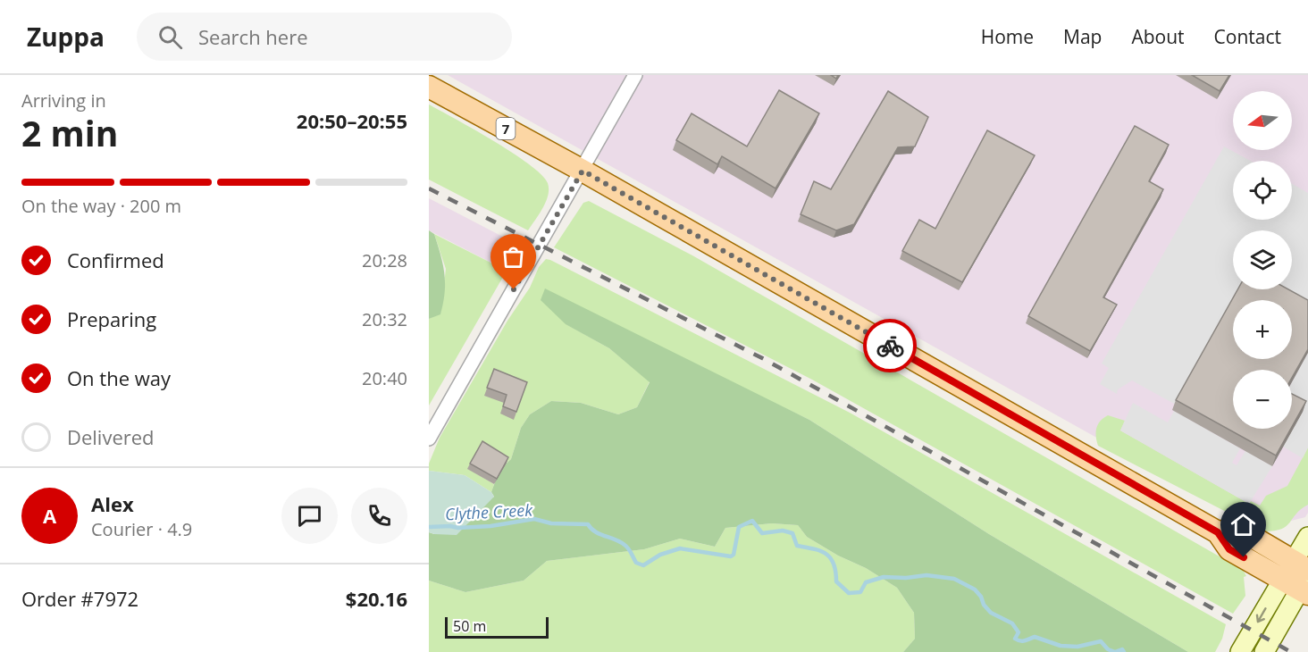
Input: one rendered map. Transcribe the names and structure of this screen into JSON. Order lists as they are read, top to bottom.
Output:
{
  "streets": {
    "main road": ["7"]
  },
  "water": ["Clythe Creek"],
  "scale_bar": "50 m",
  "north": "left",
  "page": {
    "header": "Zuppa",
    "search": "Search here",
    "nav": [
      "Home",
      "Map",
      "About",
      "Contact"
    ],
    "heading": ["2 min", "Arriving in", "20:50–20:55"],
    "panel": [
      "Alex",
      "Courier · 4.9",
      "Order #7972",
      "$20.16"
    ],
    "map_buttons": ["+", "−"],
    "bar": "On the way · 200 m",
    "list": [
      ["Confirmed", "20:28"],
      ["Preparing", "20:32"],
      ["On the way", "20:40"],
      "Delivered"
    ],
    "round": "A",
    "scale": "50 m"
  }
}
